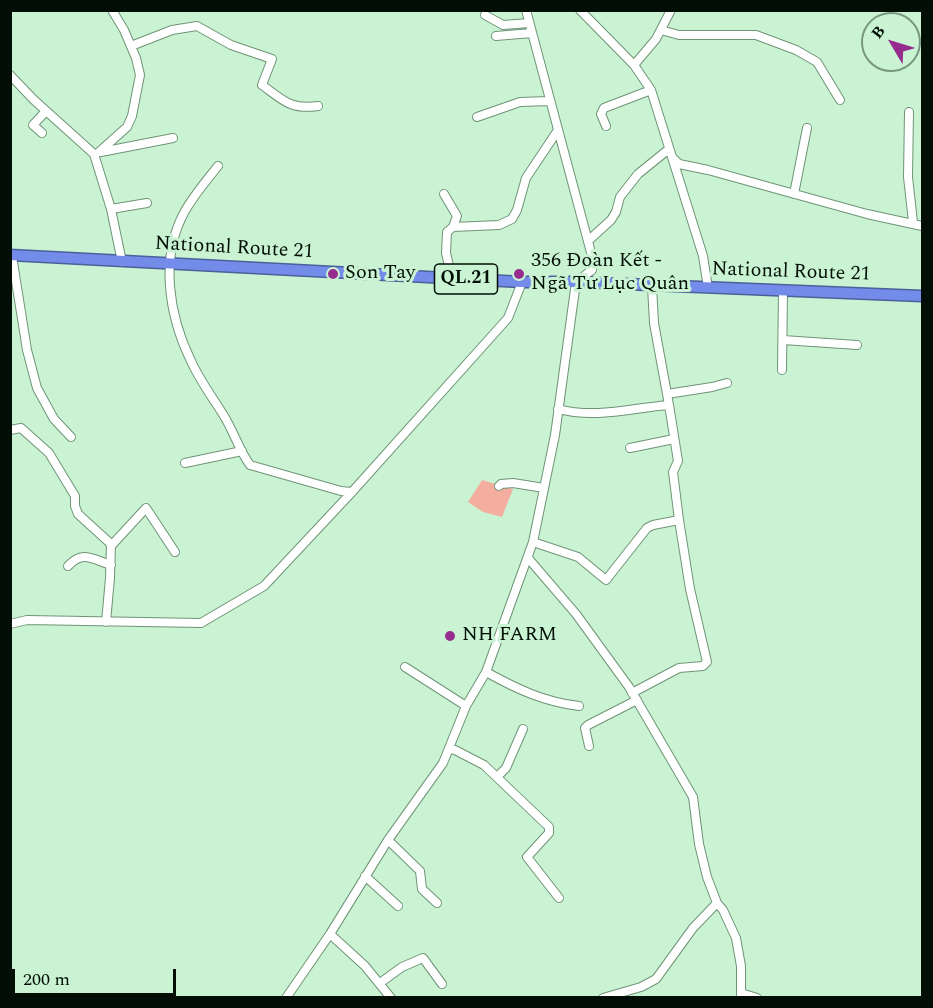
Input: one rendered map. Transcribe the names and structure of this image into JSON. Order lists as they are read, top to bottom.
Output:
{
  "streets": {
    "highway": ["National Route 21", "QL.21"]
  },
  "places": ["Son Tay", "356 Đoàn Kết - Ngã Tư Lục Quân", "NH FARM"],
  "scale_bar": "200 m",
  "north": "top left"
}
